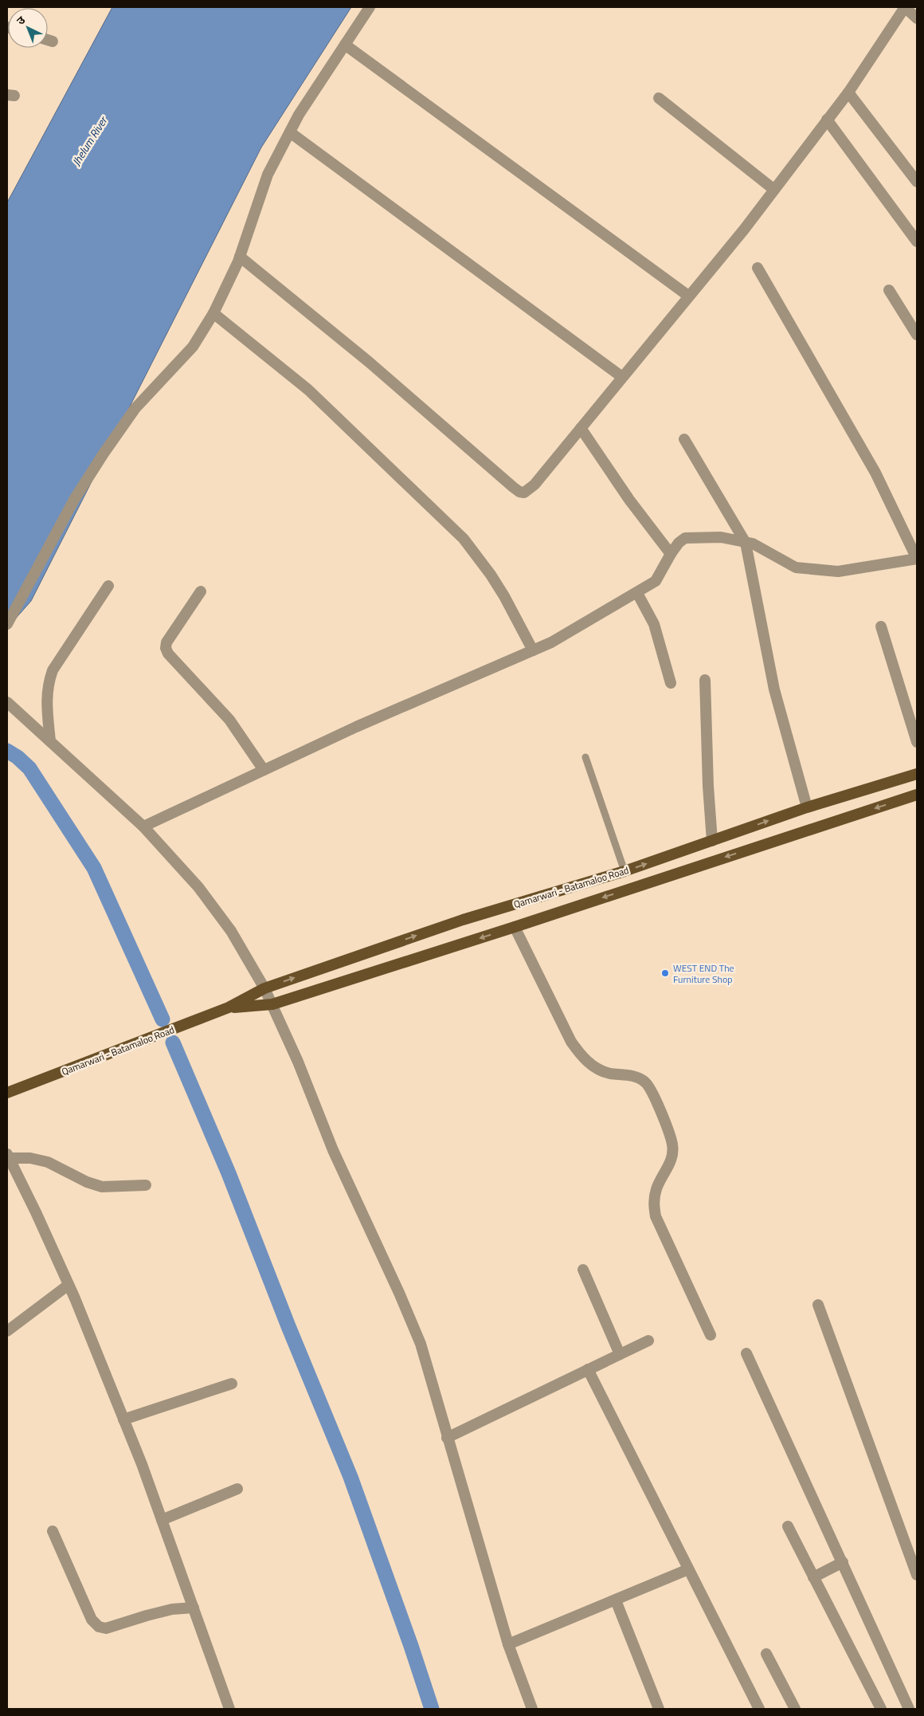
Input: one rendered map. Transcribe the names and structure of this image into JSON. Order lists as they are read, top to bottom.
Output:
{
  "streets": {
    "main road": ["Qamarwari - Batamaloo Road"]
  },
  "water": ["Jhelum River"],
  "places": ["WEST END The Furniture Shop"],
  "north": "top left"
}
